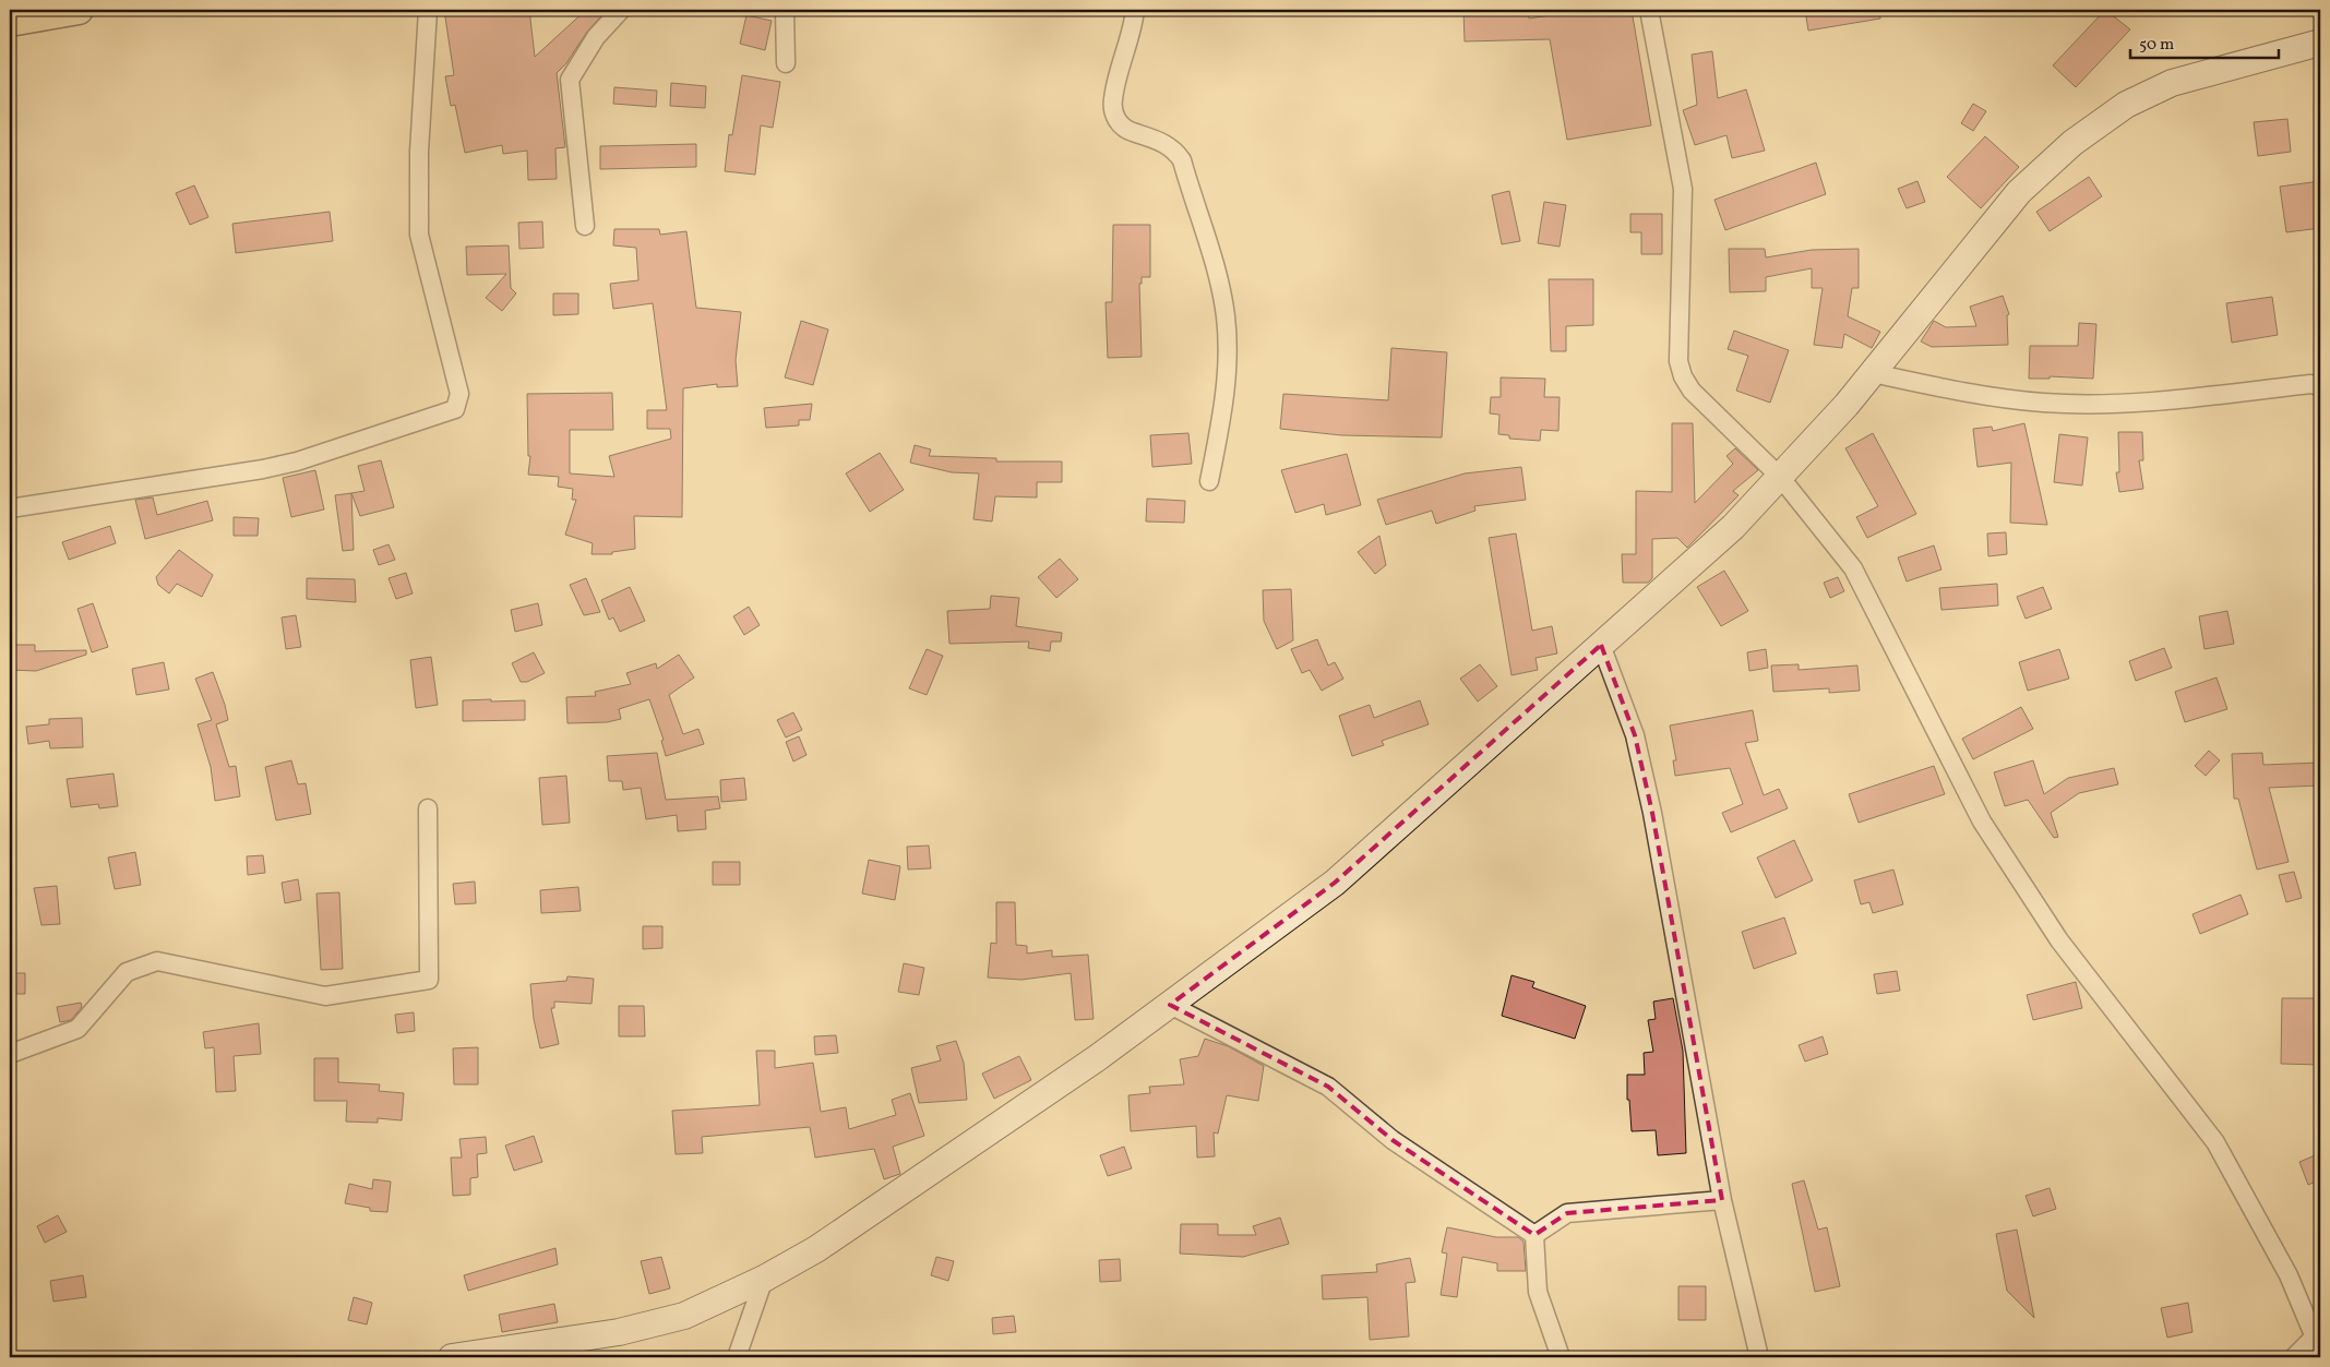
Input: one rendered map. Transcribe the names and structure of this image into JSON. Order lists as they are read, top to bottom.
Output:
{
  "scale_bar": "50 m"
}
